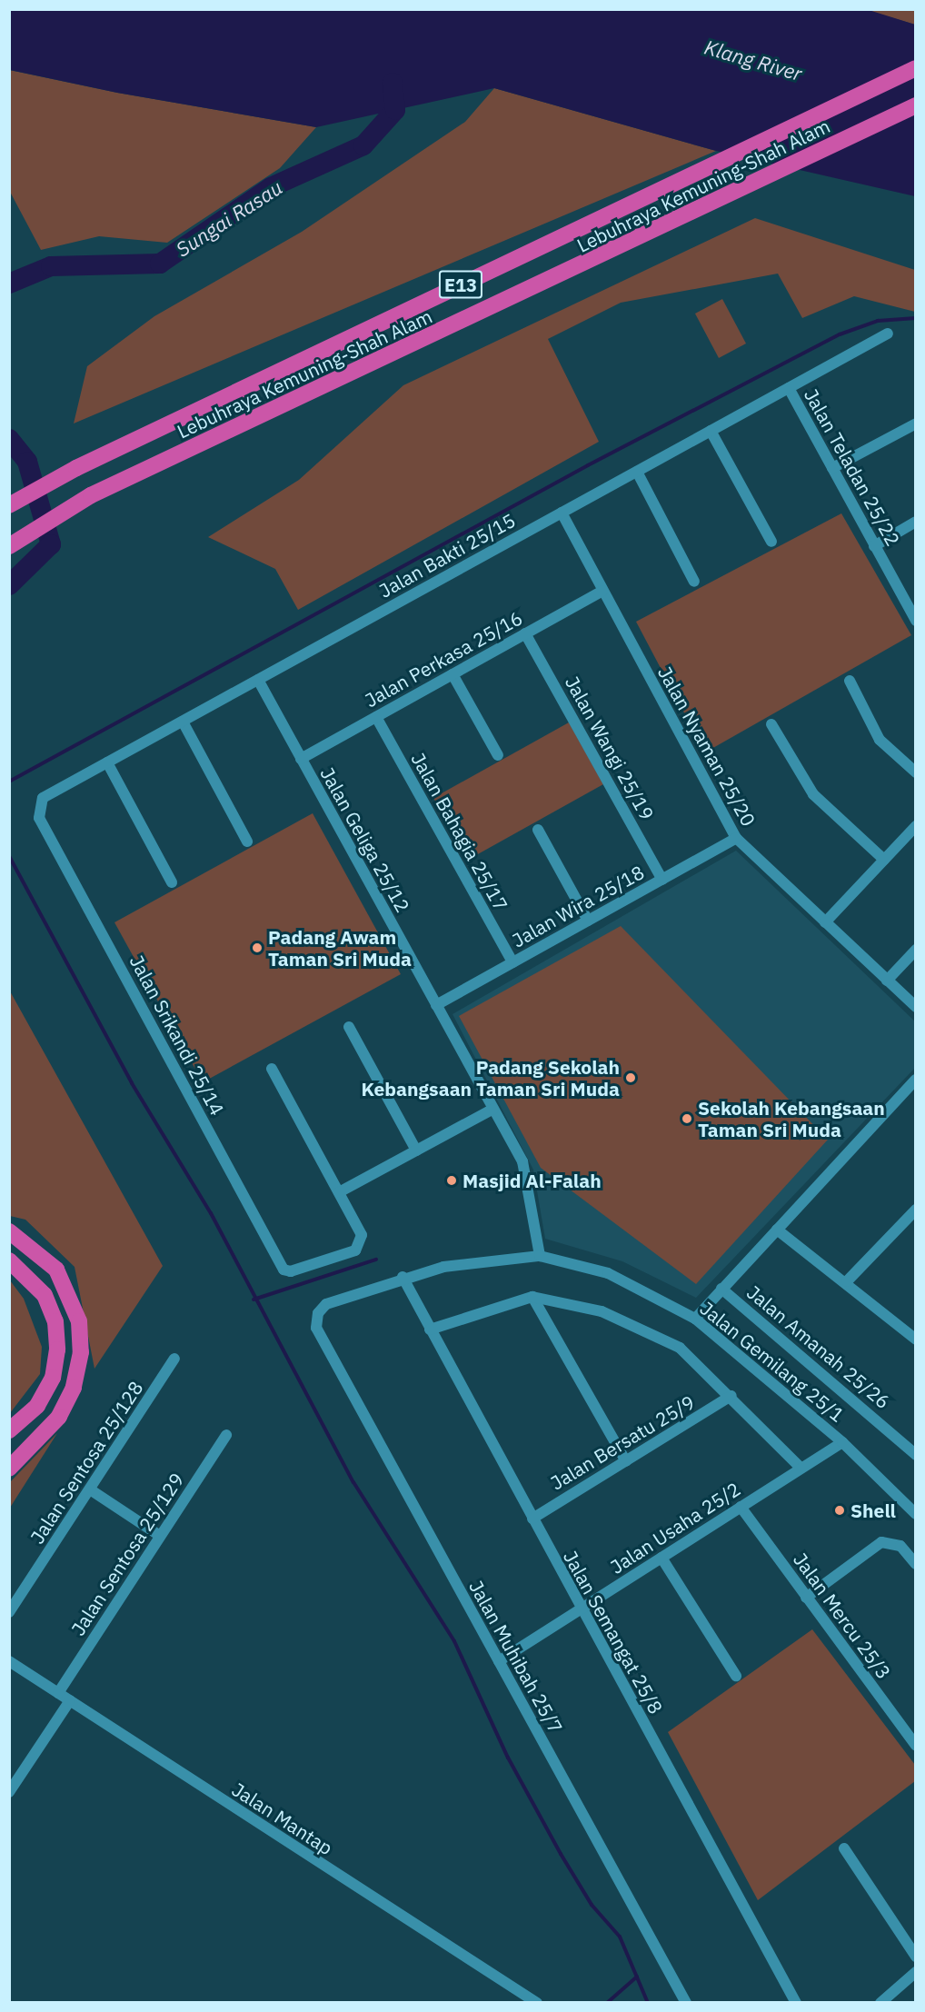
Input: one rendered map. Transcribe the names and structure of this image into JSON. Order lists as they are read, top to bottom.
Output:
{
  "streets": {
    "highway": ["Lebuhraya Kemuning-Shah Alam", "E13"],
    "street": [
      "Jalan Teladan 25/22",
      "Jalan Bakti 25/15",
      "Jalan Perkasa 25/16",
      "Jalan Nyaman 25/20",
      "Jalan Wangi 25/19",
      "Jalan Bahagia 25/17",
      "Jalan Geliga 25/12",
      "Jalan Wira 25/18",
      "Jalan Srikandi 25/14",
      "Jalan Amanah 25/26",
      "Jalan Gemilang 25/1",
      "Jalan Bersatu 25/9",
      "Jalan Sentosa 25/128",
      "Jalan Usaha 25/2",
      "Jalan Sentosa 25/129",
      "Jalan Mercu 25/3",
      "Jalan Semangat 25/8",
      "Jalan Muhibah 25/7",
      "Jalan Mantap"
    ]
  },
  "crossings": [
    ["Jalan Teladan 25/22", "Jalan Bakti 25/15"],
    ["Jalan Bakti 25/15", "Jalan Nyaman 25/20"],
    ["Jalan Bakti 25/15", "Jalan Geliga 25/12"],
    ["Jalan Bakti 25/15", "Jalan Srikandi 25/14"],
    ["Jalan Perkasa 25/16", "Jalan Nyaman 25/20"],
    ["Jalan Perkasa 25/16", "Jalan Wangi 25/19"],
    ["Jalan Perkasa 25/16", "Jalan Bahagia 25/17"],
    ["Jalan Perkasa 25/16", "Jalan Geliga 25/12"],
    ["Jalan Nyaman 25/20", "Jalan Wira 25/18"],
    ["Jalan Wangi 25/19", "Jalan Wira 25/18"],
    ["Jalan Bahagia 25/17", "Jalan Wira 25/18"],
    ["Jalan Geliga 25/12", "Jalan Wira 25/18"],
    ["Jalan Geliga 25/12", "Jalan Gemilang 25/1"],
    ["Jalan Gemilang 25/1", "Jalan Usaha 25/2"],
    ["Jalan Gemilang 25/1", "Jalan Semangat 25/8"],
    ["Jalan Gemilang 25/1", "Jalan Muhibah 25/7"],
    ["Jalan Bersatu 25/9", "Jalan Semangat 25/8"],
    ["Jalan Usaha 25/2", "Jalan Mercu 25/3"],
    ["Jalan Usaha 25/2", "Jalan Semangat 25/8"],
    ["Jalan Usaha 25/2", "Jalan Muhibah 25/7"],
    ["Jalan Sentosa 25/129", "Jalan Mantap"]
  ],
  "water": ["Klang River", "Sungai Rasau"],
  "places": [
    "Padang Awam Taman Sri Muda",
    "Padang Sekolah Kebangsaan Taman Sri Muda",
    "Sekolah Kebangsaan Taman Sri Muda",
    "Masjid Al-Falah",
    "Shell"
  ]
}
